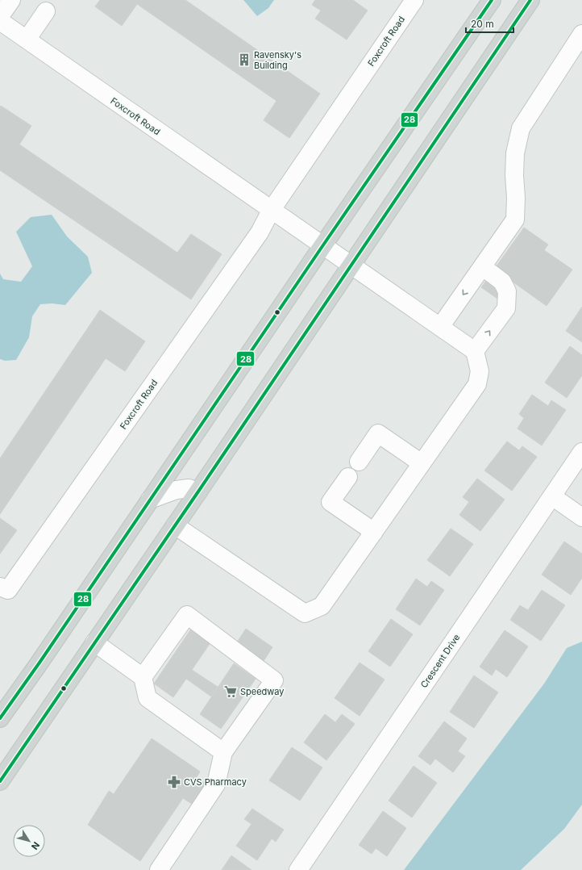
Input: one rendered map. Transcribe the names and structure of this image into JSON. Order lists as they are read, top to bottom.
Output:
{
  "streets": {
    "street": ["Foxcroft Road", "Crescent Drive"]
  },
  "places": {
    "building": ["Ravensky's Building"],
    "supermarket": ["Speedway"],
    "pharmacy": ["CVS Pharmacy"]
  },
  "lines": ["transit line 28"],
  "scale_bar": "20 m",
  "north": "bottom right"
}
